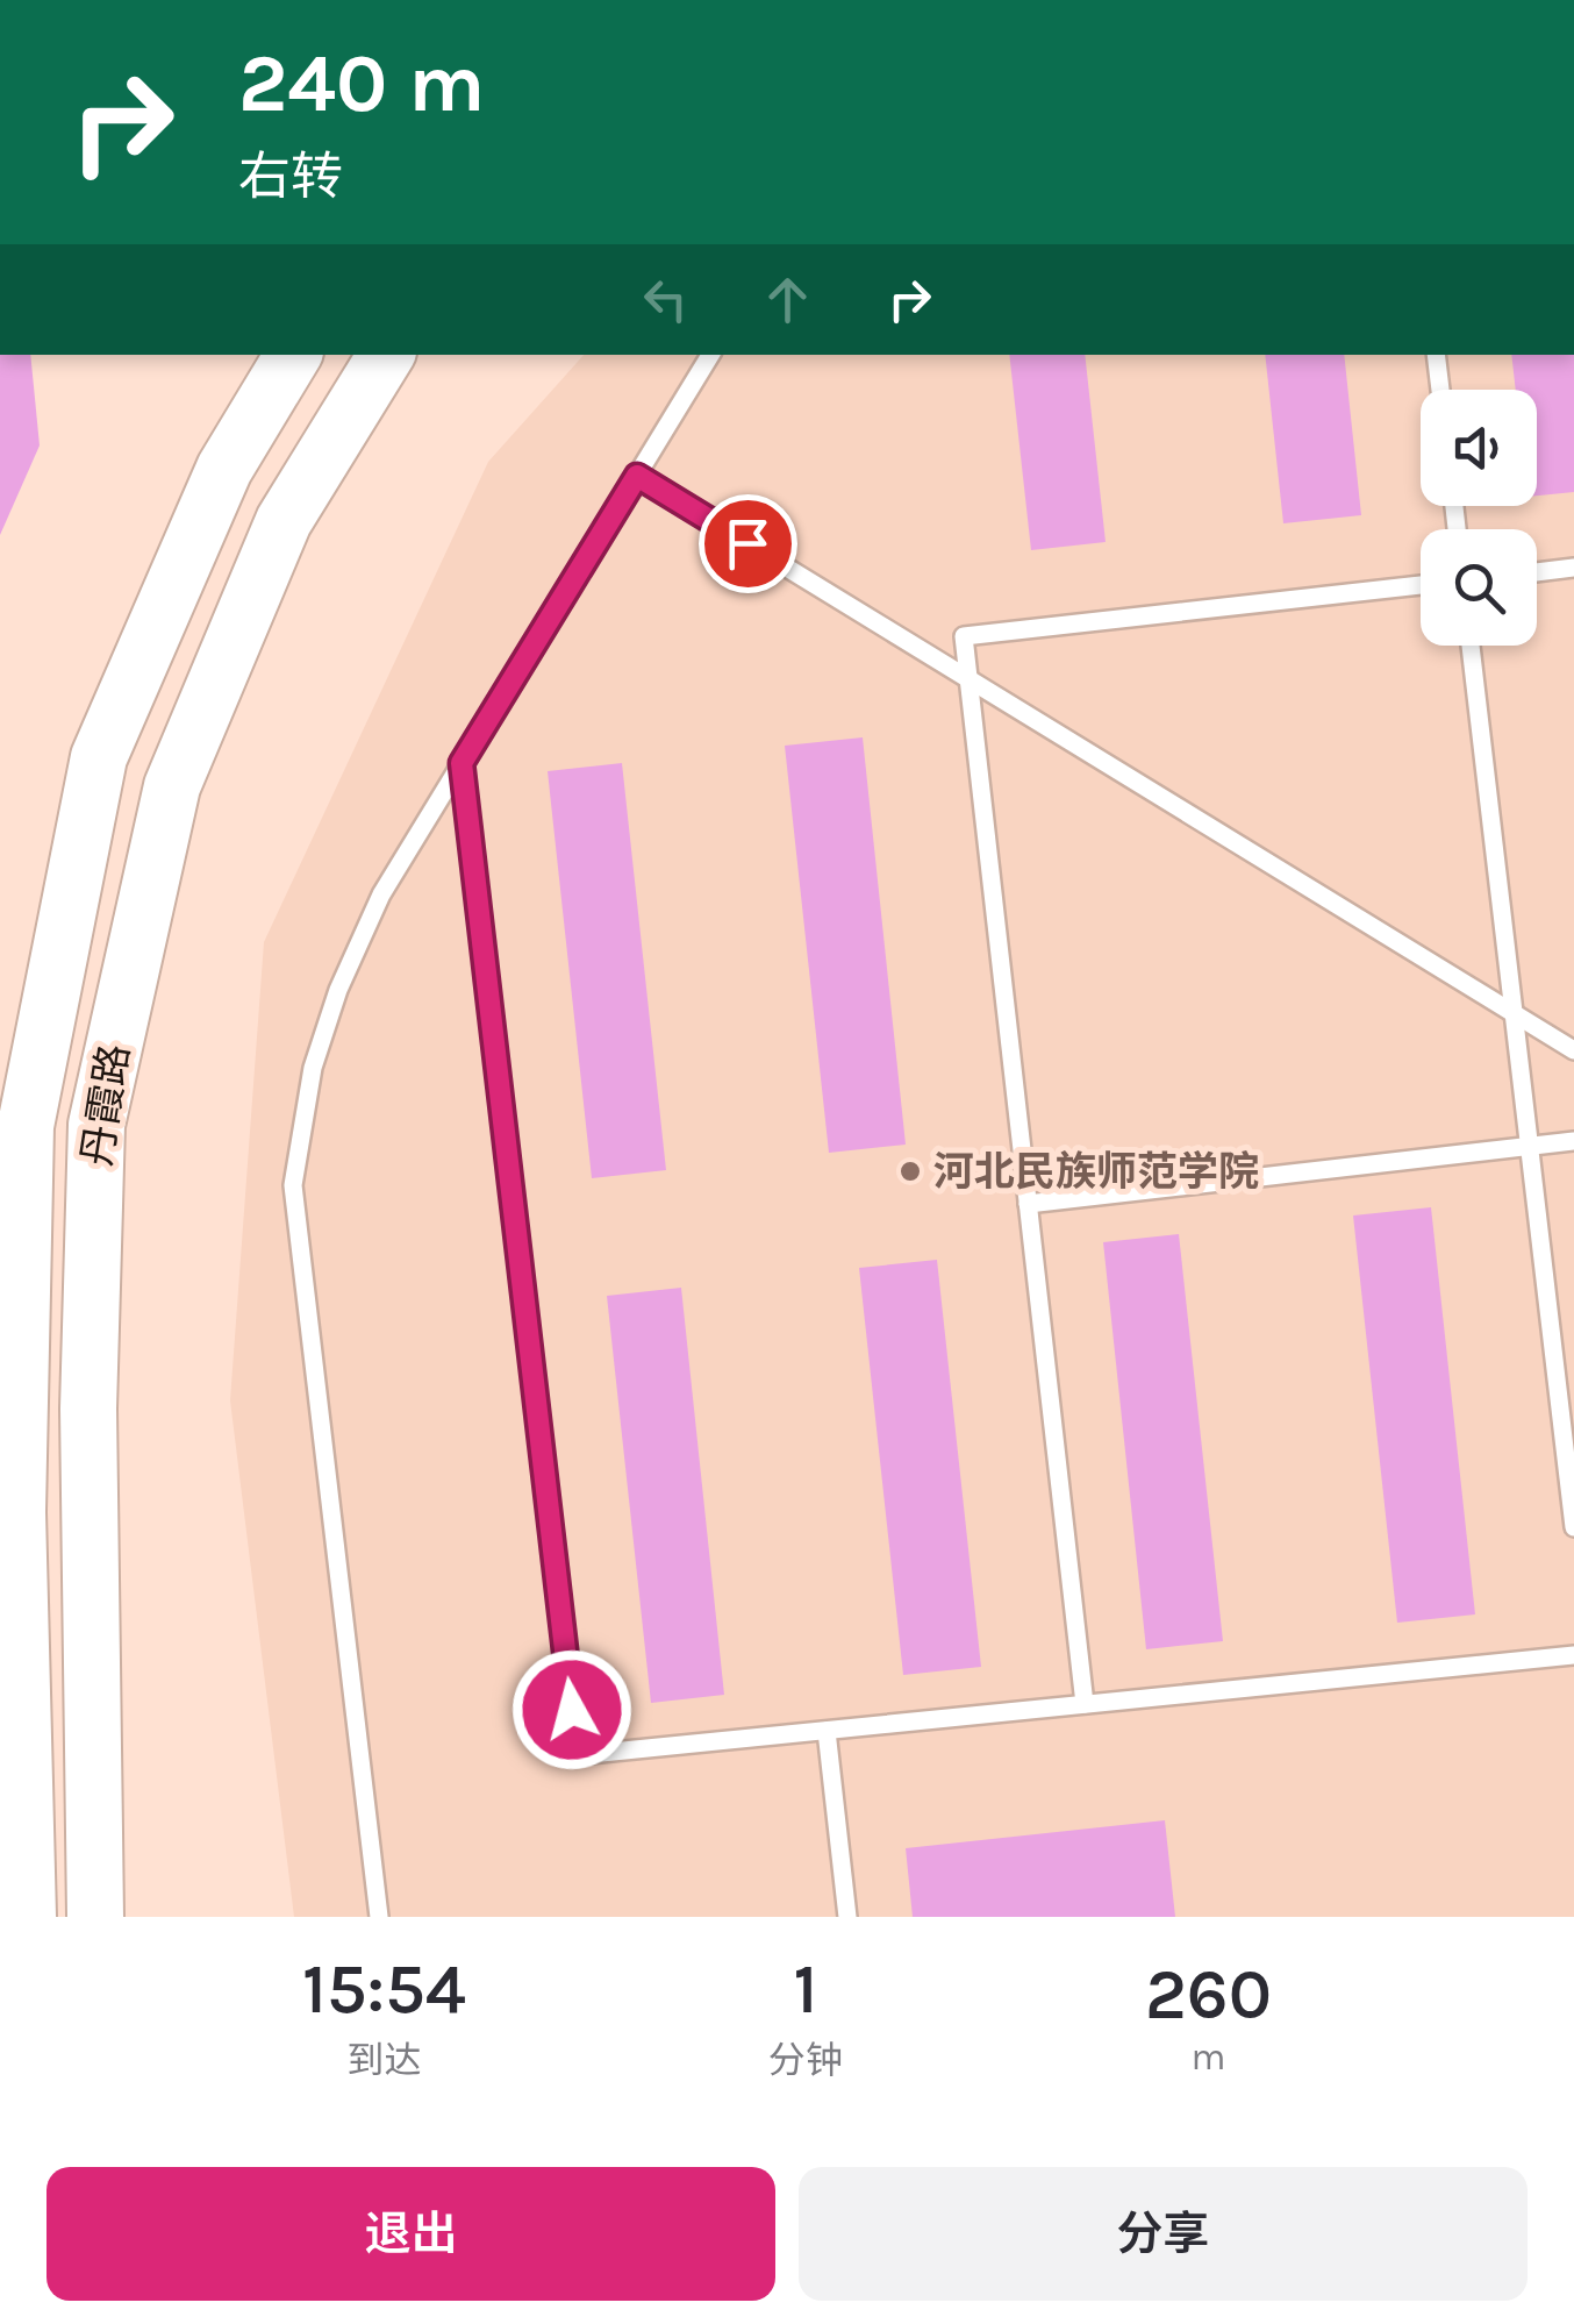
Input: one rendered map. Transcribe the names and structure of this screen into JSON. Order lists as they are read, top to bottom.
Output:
{
  "streets": {
    "main road": ["丹霞路"]
  },
  "places": ["河北民族师范学院"],
  "page": {
    "turn": ["240 m", "右转"],
    "eta": [
      "15:54",
      "到达",
      "1",
      "分钟",
      "260",
      "m"
    ],
    "buttons": ["退出", "分享"]
  }
}
